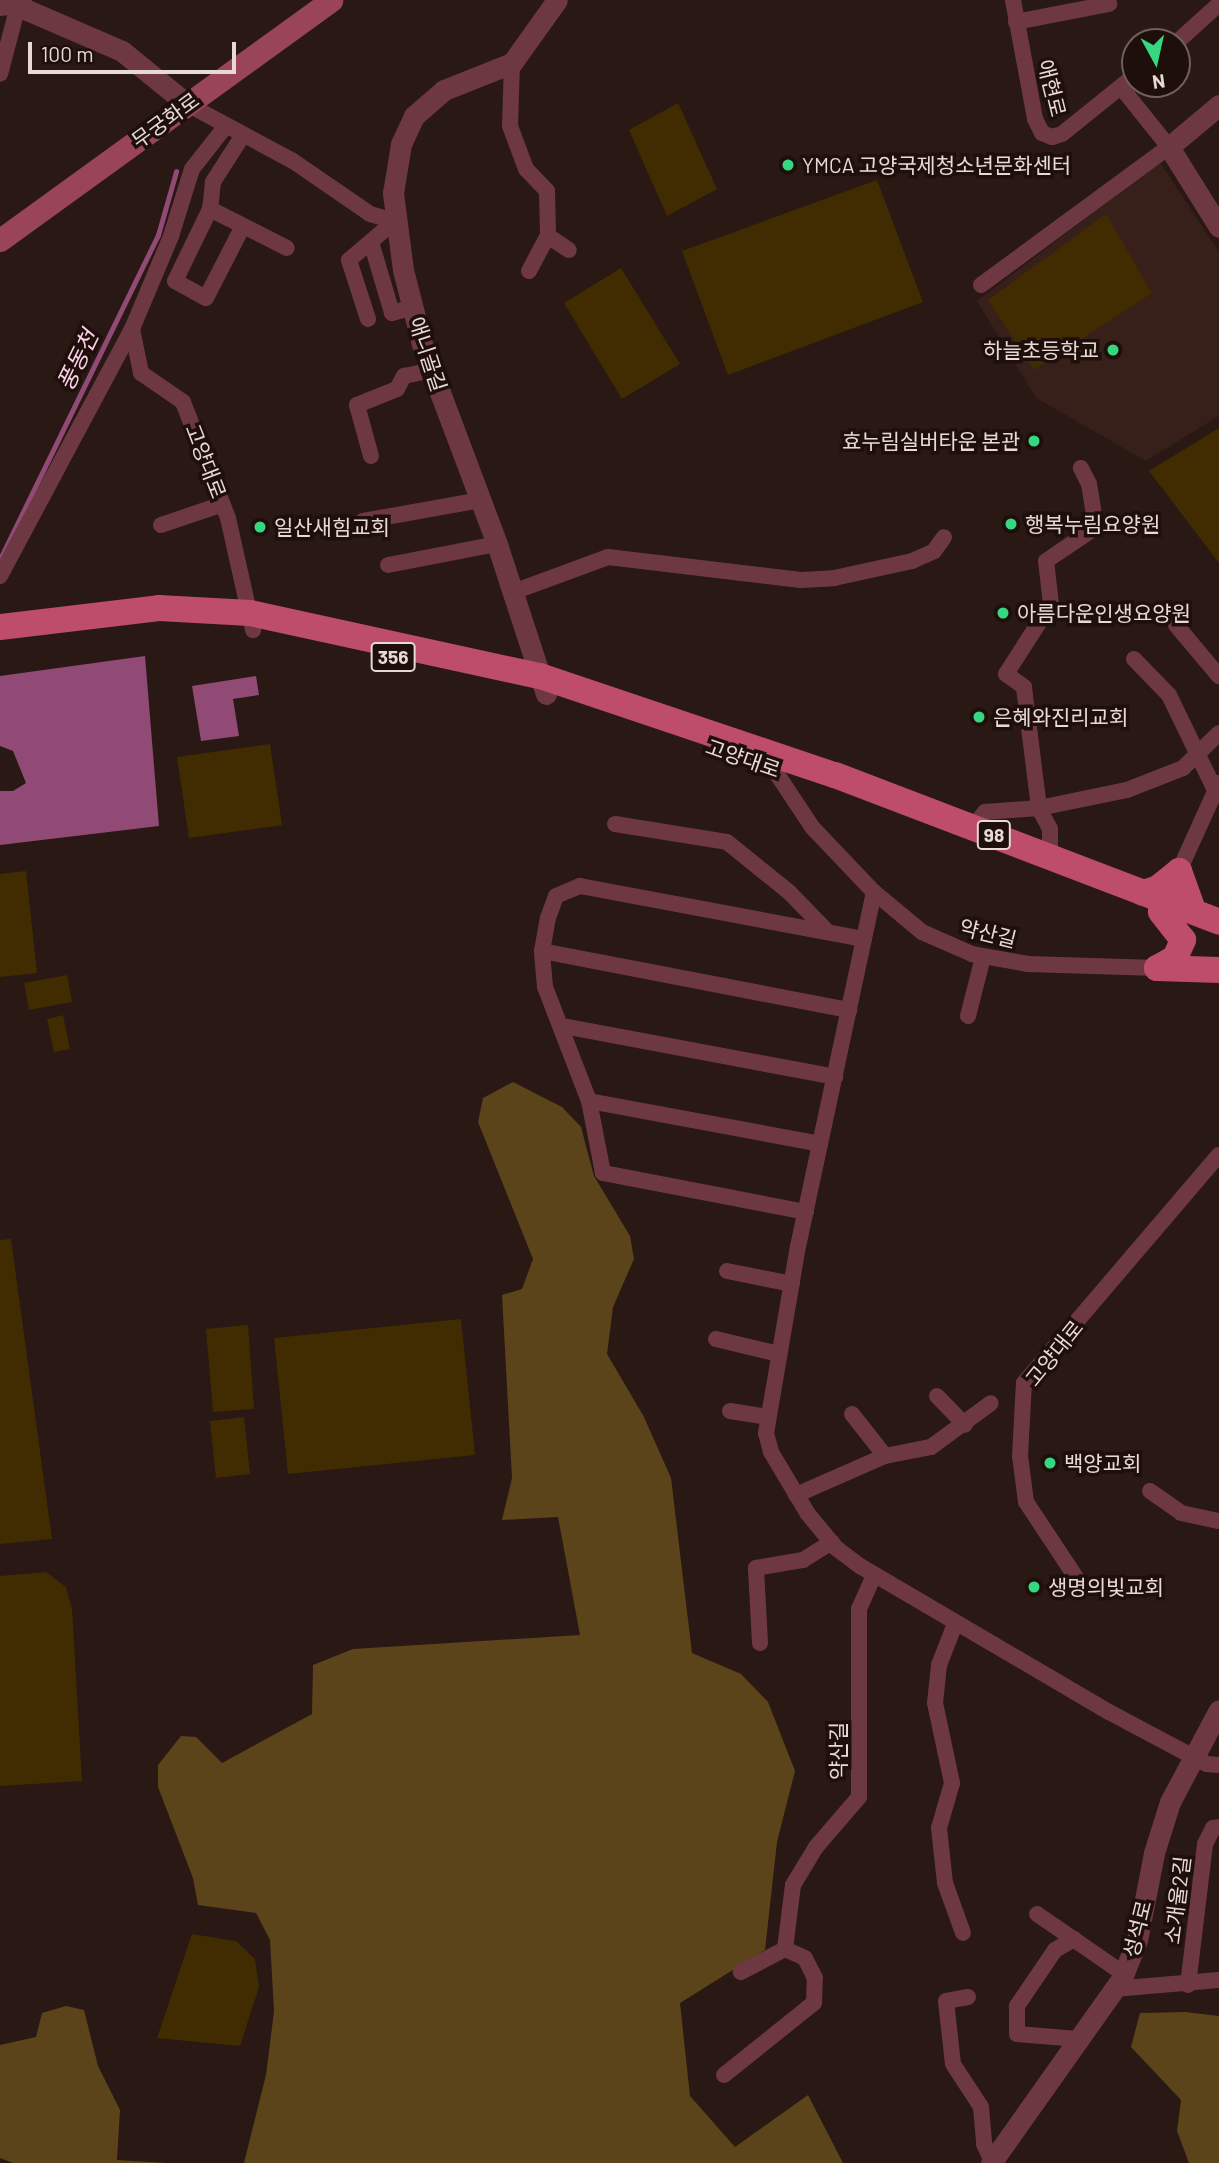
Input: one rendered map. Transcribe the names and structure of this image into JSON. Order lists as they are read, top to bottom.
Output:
{
  "streets": {
    "main road": [
      "무궁화로",
      "고양대로",
      "356",
      "98"
    ],
    "street": [
      "애현로",
      "애니골길",
      "약산길",
      "소개울2길",
      "성석로"
    ]
  },
  "crossings": [
    ["애니골길", "고양대로"],
    ["고양대로", "약산길"]
  ],
  "water": ["풍동천"],
  "places": [
    "YMCA 고양국제청소년문화센터",
    "하늘초등학교",
    "효누림실버타운 본관",
    "행복누림요양원",
    "일산새힘교회",
    "아름다운인생요양원",
    "은혜와진리교회",
    "백양교회",
    "생명의빛교회"
  ],
  "scale_bar": "100 m",
  "north": "bottom"
}
